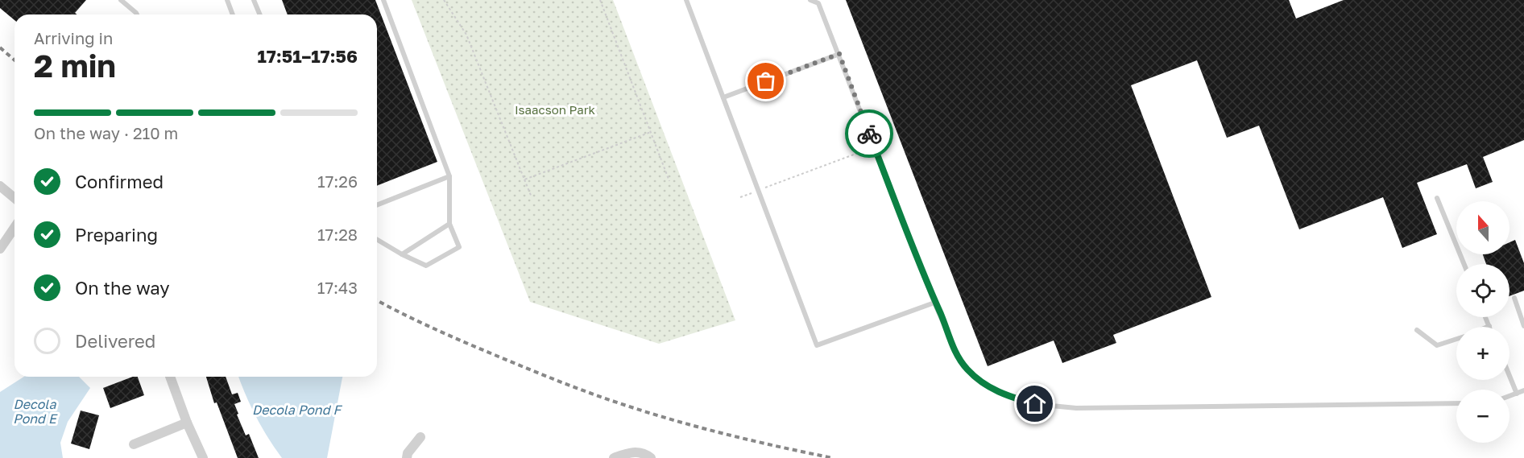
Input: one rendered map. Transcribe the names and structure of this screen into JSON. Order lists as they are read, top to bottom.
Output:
{
  "water": ["Decola Pond E", "Decola Pond F"],
  "parks": ["Isaacson Park"],
  "north": "top",
  "page": {
    "heading": ["2 min", "Arriving in", "17:51–17:56"],
    "bar": "On the way · 210 m",
    "list": [
      ["Confirmed", "17:26"],
      ["Preparing", "17:28"],
      ["On the way", "17:43"],
      "Delivered"
    ],
    "map_buttons": ["+", "−"]
  }
}
